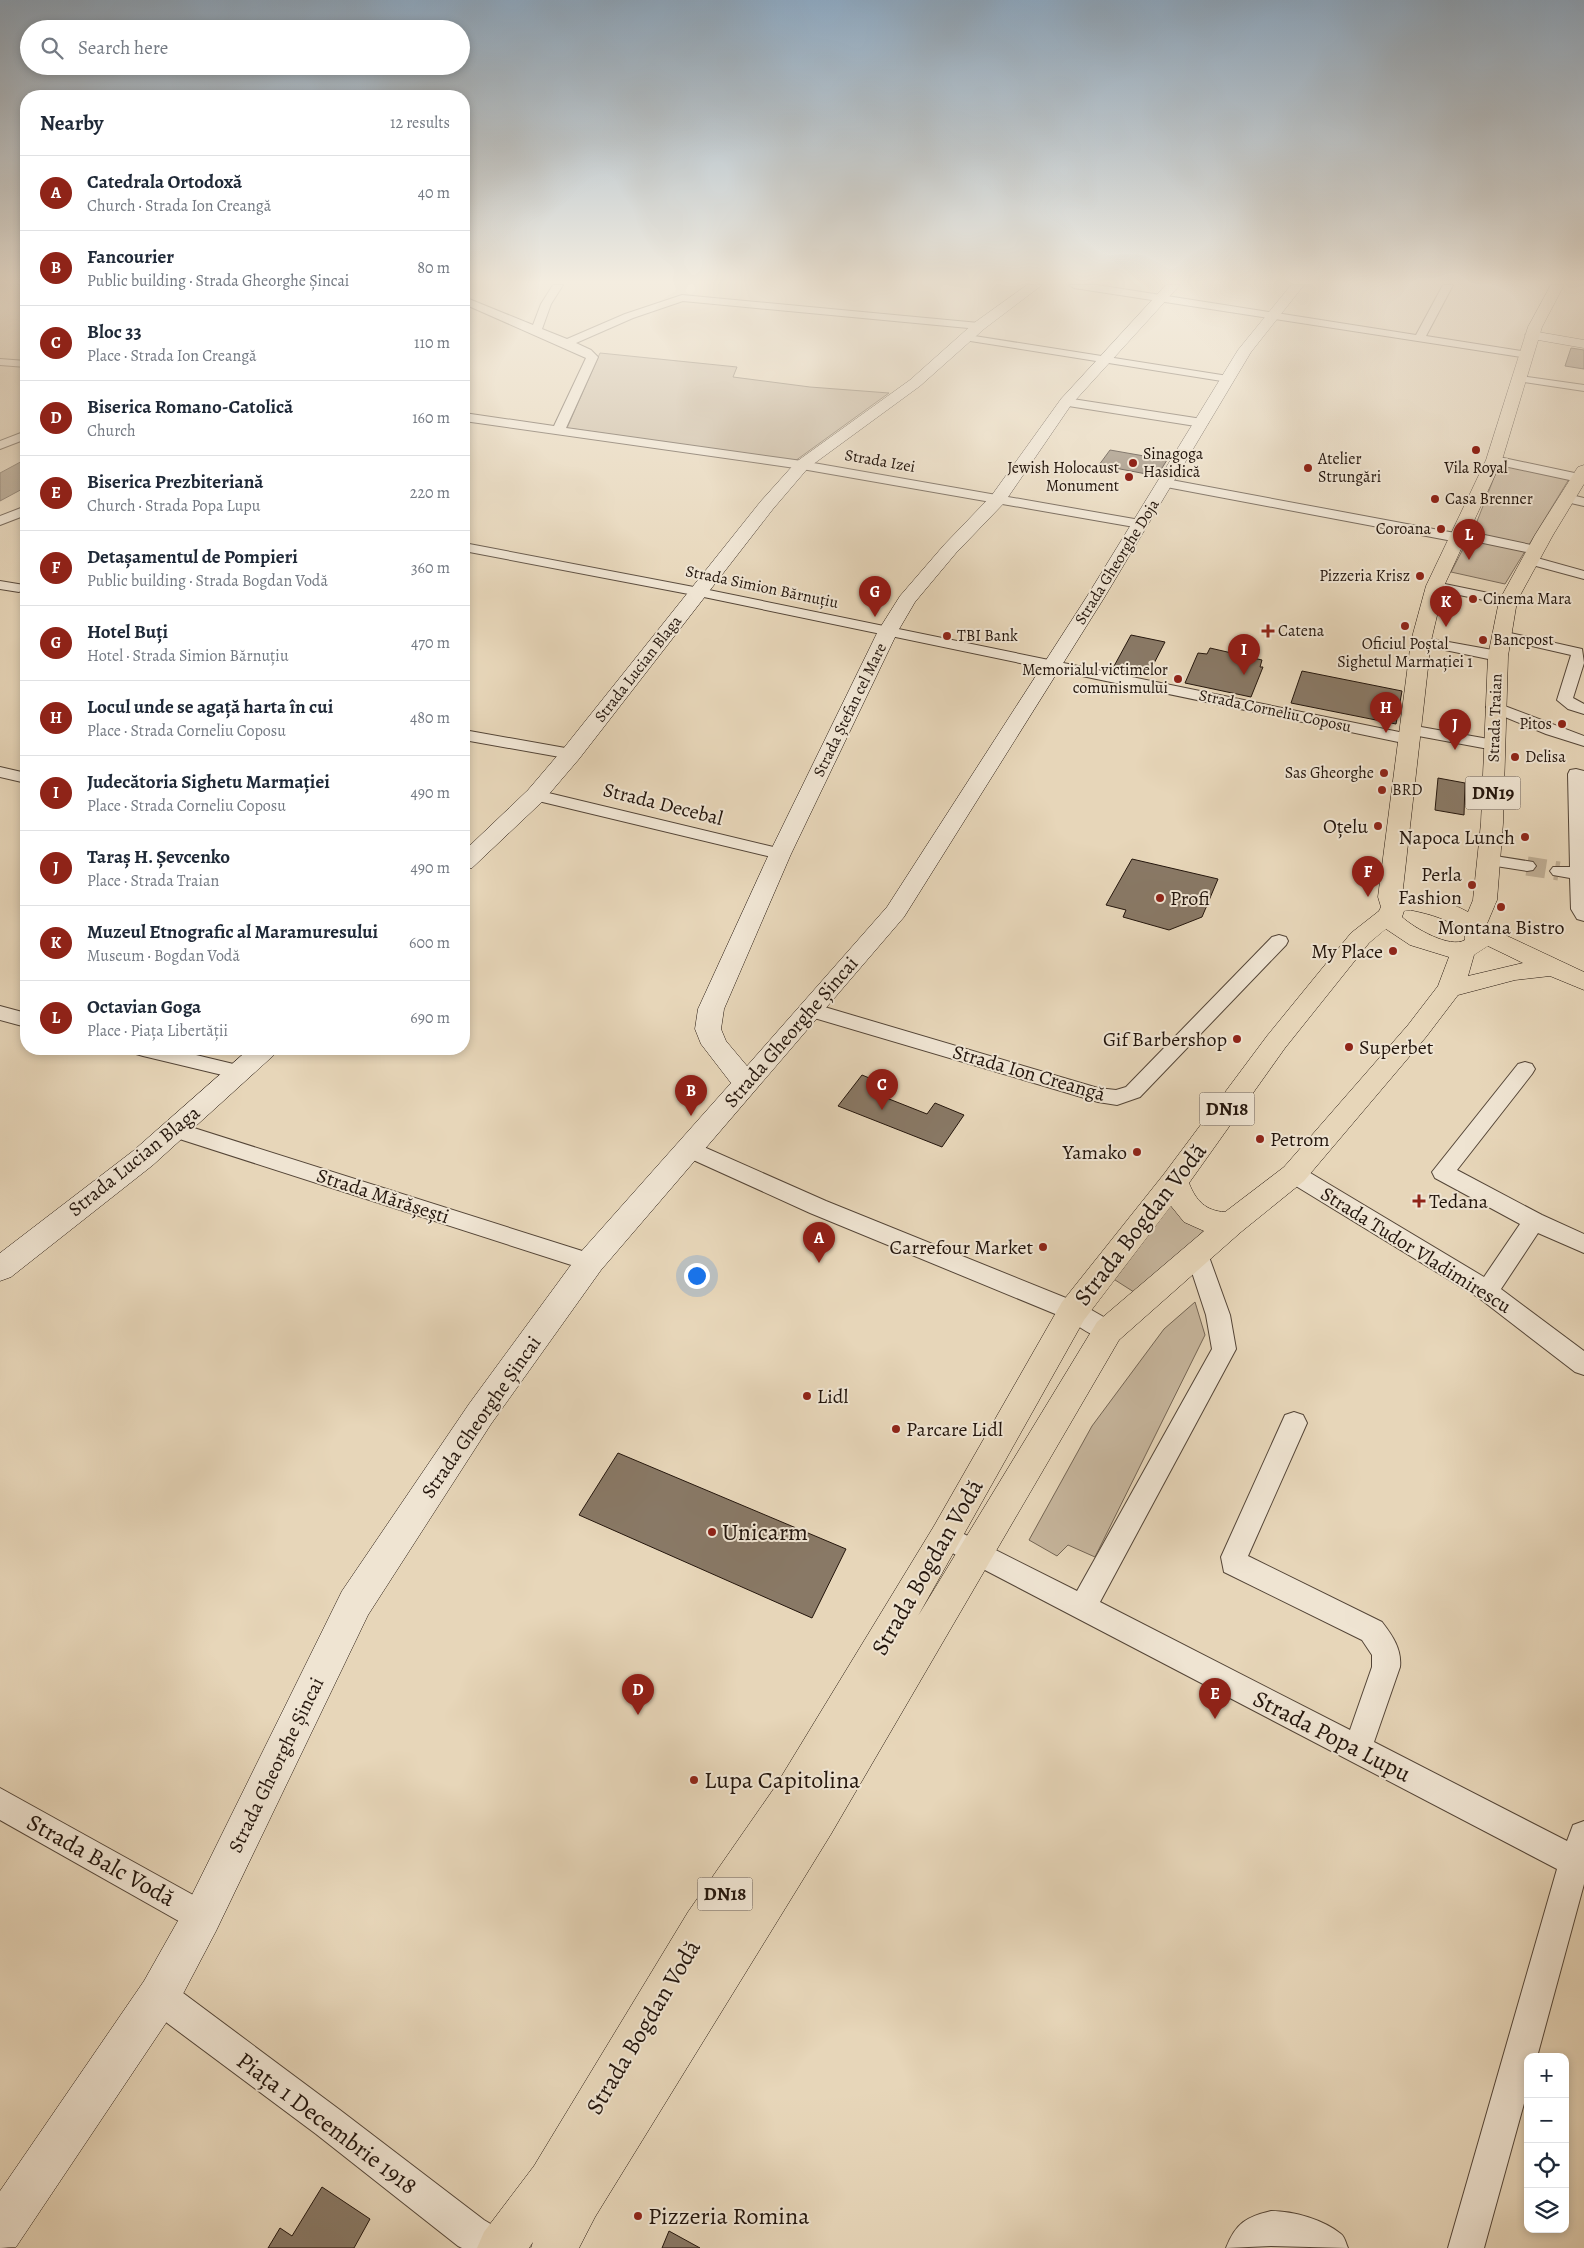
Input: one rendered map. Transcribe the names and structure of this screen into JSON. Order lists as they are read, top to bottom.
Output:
{
  "streets": {
    "main road": [
      "Strada Gheorghe Doja",
      "Strada Lucian Blaga",
      "Strada Ștefan cel Mare",
      "Strada Traian",
      "DN19",
      "Strada Gheorghe Șincai",
      "DN18",
      "Strada Bogdan Vodă"
    ],
    "street": [
      "Strada Izei",
      "Strada Simion Bărnuțiu",
      "Strada Corneliu Coposu",
      "Strada Decebal",
      "Strada Ion Creangă",
      "Strada Mărășești",
      "Strada Tudor Vladimirescu",
      "Strada Popa Lupu",
      "Strada Balc Vodă",
      "Piața 1 Decembrie 1918"
    ]
  },
  "crossings": [
    ["Strada Izei", "Strada Gheorghe Doja"],
    ["Strada Izei", "Strada Lucian Blaga"],
    ["Strada Izei", "Strada Ștefan cel Mare"],
    ["Strada Gheorghe Doja", "Strada Simion Bărnuțiu"],
    ["Strada Gheorghe Doja", "Strada Corneliu Coposu"],
    ["Strada Gheorghe Doja", "Strada Gheorghe Șincai"],
    ["Strada Simion Bărnuțiu", "Strada Lucian Blaga"],
    ["Strada Simion Bărnuțiu", "Strada Ștefan cel Mare"],
    ["Strada Simion Bărnuțiu", "Strada Corneliu Coposu"],
    ["Strada Simion Bărnuțiu", "Strada Gheorghe Șincai"],
    ["Strada Lucian Blaga", "Strada Decebal"],
    ["Strada Lucian Blaga", "Strada Mărășești"],
    ["Strada Ștefan cel Mare", "Strada Decebal"],
    ["Strada Ștefan cel Mare", "Strada Gheorghe Șincai"],
    ["Strada Corneliu Coposu", "Strada Traian"],
    ["Strada Corneliu Coposu", "Strada Gheorghe Șincai"],
    ["Strada Traian", "DN19"],
    ["Strada Traian", "DN18"],
    ["Strada Gheorghe Șincai", "Strada Ion Creangă"],
    ["Strada Gheorghe Șincai", "Strada Mărășești"],
    ["Strada Gheorghe Șincai", "Strada Balc Vodă"],
    ["Strada Gheorghe Șincai", "Piața 1 Decembrie 1918"],
    ["DN18", "Strada Bogdan Vodă"],
    ["DN18", "Strada Tudor Vladimirescu"],
    ["Strada Bogdan Vodă", "Strada Tudor Vladimirescu"],
    ["Strada Bogdan Vodă", "Strada Popa Lupu"]
  ],
  "places": {
    "other": [
      "Vila Royal",
      "Sinagoga Hasidică",
      "Atelier Strungări",
      "Jewish Holocaust Monument",
      "Casa Brenner",
      "Coroana",
      "Pizzeria Krisz",
      "Cinema Mara",
      "Oficiul Poștal Sighetul Marmației 1",
      "TBI Bank",
      "Bancpost",
      "Memorialul victimelor comunismului",
      "Pitos",
      "Delisa",
      "Sas Gheorghe",
      "BRD",
      "Oțelu",
      "Napoca Lunch",
      "Perla Fashion",
      "Profi",
      "Montana Bistro",
      "My Place",
      "Gif Barbershop",
      "Superbet",
      "Petrom",
      "Yamako",
      "Carrefour Market",
      "Lidl",
      "Parcare Lidl",
      "Unicarm",
      "Lupa Capitolina",
      "Pizzeria Romina"
    ],
    "health": ["Catena", "Tedana"]
  },
  "page": {
    "search": "Search here",
    "heading": ["Nearby", "12 results"],
    "list": [
      {
        "mark": "A",
        "name": "Catedrala Ortodoxă",
        "note": "Church · Strada Ion Creangă",
        "value": "40 m"
      },
      {
        "mark": "B",
        "name": "Fancourier",
        "note": "Public building · Strada Gheorghe Șincai",
        "value": "80 m"
      },
      {
        "mark": "C",
        "name": "Bloc 33",
        "note": "Place · Strada Ion Creangă",
        "value": "110 m"
      },
      {
        "mark": "D",
        "name": "Biserica Romano-Catolică",
        "note": "Church",
        "value": "160 m"
      },
      {
        "mark": "E",
        "name": "Biserica Prezbiteriană",
        "note": "Church · Strada Popa Lupu",
        "value": "220 m"
      },
      {
        "mark": "F",
        "name": "Detașamentul de Pompieri",
        "note": "Public building · Strada Bogdan Vodă",
        "value": "360 m"
      },
      {
        "mark": "G",
        "name": "Hotel Buți",
        "note": "Hotel · Strada Simion Bărnuțiu",
        "value": "470 m"
      },
      {
        "mark": "H",
        "name": "Locul unde se agață harta în cui",
        "note": "Place · Strada Corneliu Coposu",
        "value": "480 m"
      },
      {
        "mark": "I",
        "name": "Judecătoria Sighetu Marmației",
        "note": "Place · Strada Corneliu Coposu",
        "value": "490 m"
      },
      {
        "mark": "J",
        "name": "Taraș H. Șevcenko",
        "note": "Place · Strada Traian",
        "value": "490 m"
      },
      {
        "mark": "K",
        "name": "Muzeul Etnografic al Maramuresului",
        "note": "Museum · Bogdan Vodă",
        "value": "600 m"
      },
      {
        "mark": "L",
        "name": "Octavian Goga",
        "note": "Place · Piața Libertății",
        "value": "690 m"
      }
    ],
    "pins": [
      "L",
      "G",
      "K",
      "I",
      "H",
      "J",
      "F",
      "C",
      "B",
      "A",
      "D",
      "E"
    ],
    "map_buttons": ["+", "−"]
  }
}
